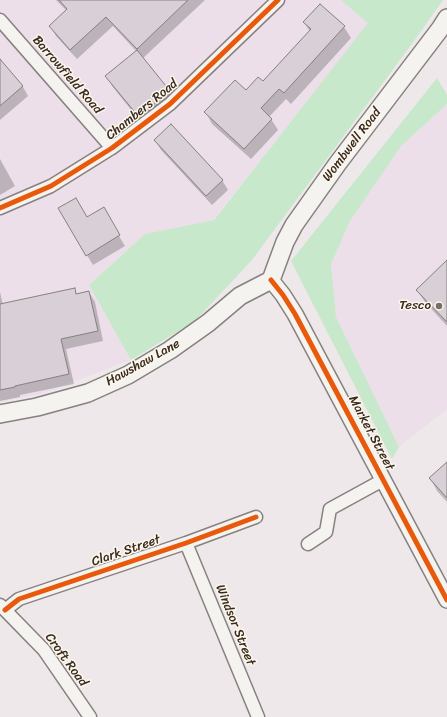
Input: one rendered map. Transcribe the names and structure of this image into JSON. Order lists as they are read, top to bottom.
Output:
{
  "streets": {
    "main road": ["Wombwell Road", "Hawshaw Lane"],
    "street": [
      "Barrowfield Road",
      "Chambers Road",
      "Market Street",
      "Clark Street",
      "Windsor Street",
      "Croft Road"
    ]
  },
  "crossings": [
    ["Barrowfield Road", "Chambers Road"],
    ["Wombwell Road", "Hawshaw Lane"],
    ["Wombwell Road", "Market Street"],
    ["Hawshaw Lane", "Market Street"],
    ["Clark Street", "Windsor Street"],
    ["Clark Street", "Croft Road"]
  ],
  "places": ["Tesco"]
}
